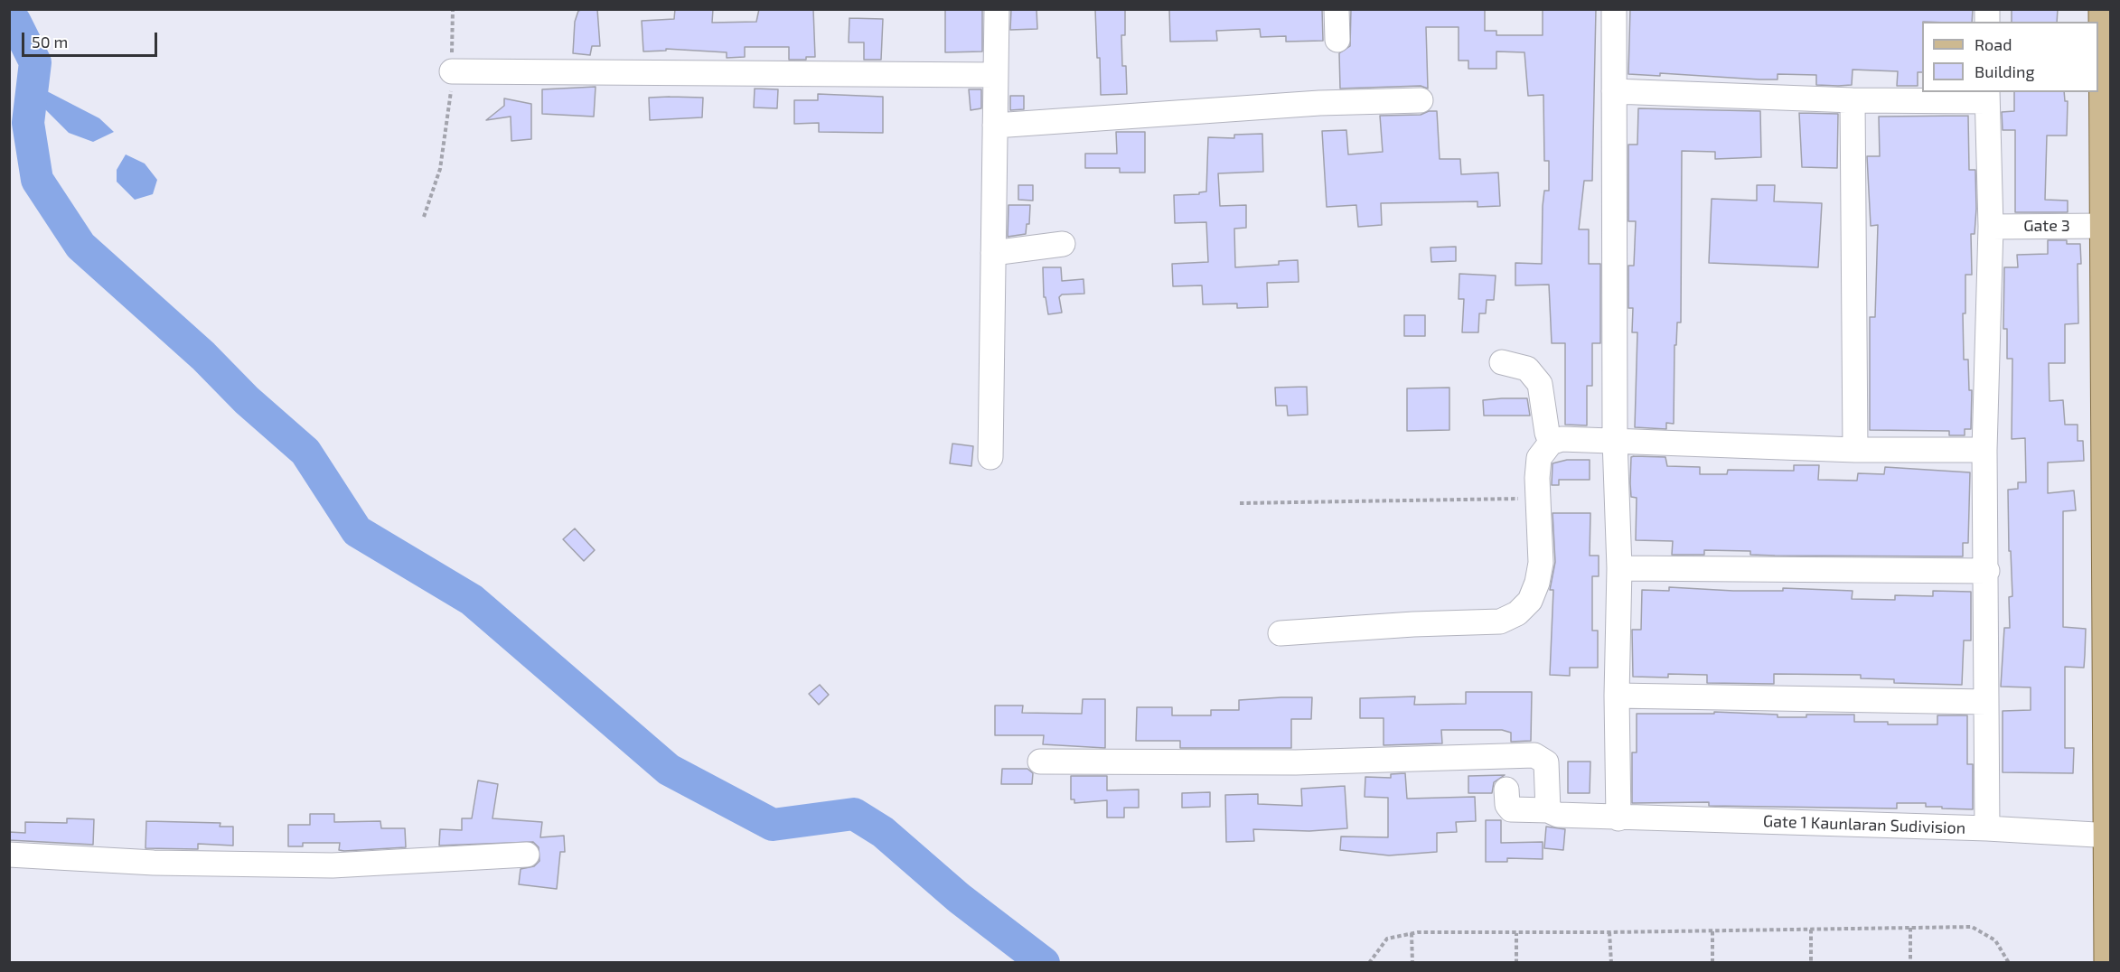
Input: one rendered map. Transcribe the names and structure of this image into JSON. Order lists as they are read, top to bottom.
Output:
{
  "streets": {
    "street": ["Gate 3", "Gate 1 Kaunlaran Sudivision"]
  },
  "legend": ["Road", "Building"],
  "scale_bar": "50 m"
}
